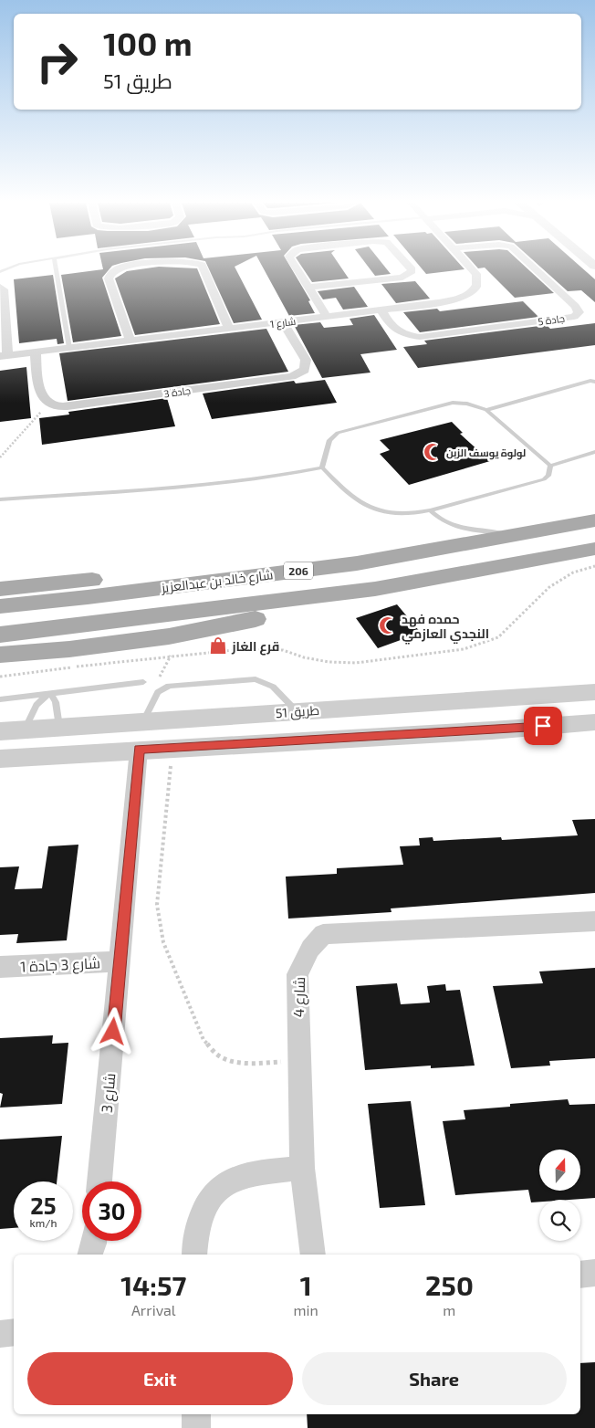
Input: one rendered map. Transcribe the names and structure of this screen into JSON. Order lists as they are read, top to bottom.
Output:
{
  "streets": {
    "main road": ["206", "شارع خالد بن عبدالعزيز"],
    "street": [
      "جادة 5",
      "شارع 1",
      "جادة 3",
      "طريق 51",
      "شارع 3 جادة 1",
      "شارع 4",
      "شارع 3"
    ]
  },
  "crossings": [
    ["جادة 5", "شارع 1"],
    ["شارع 1", "جادة 3"],
    ["شارع 3 جادة 1", "شارع 3"]
  ],
  "places": {
    "mosque": ["لولوة يوسف الزبن", "حمده فهد النجدي العازمي"],
    "shop": ["قرع الغاز"]
  },
  "north": "top",
  "page": {
    "turn": ["100 m", "طريق 51"],
    "speed": "25 km/h",
    "limit": "30",
    "eta": [
      "14:57",
      "Arrival",
      "1",
      "min",
      "250",
      "m"
    ],
    "buttons": ["Exit", "Share"]
  }
}
